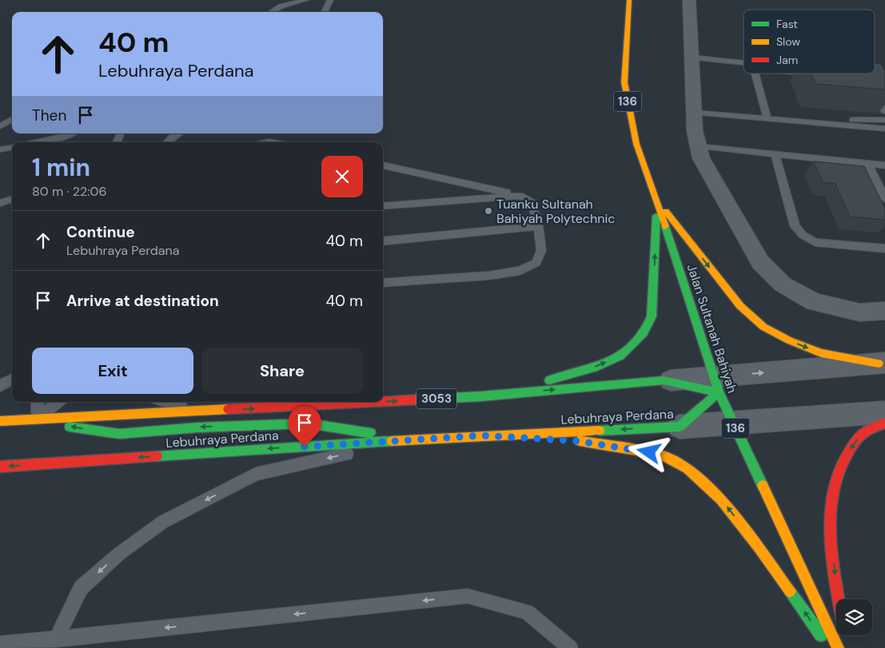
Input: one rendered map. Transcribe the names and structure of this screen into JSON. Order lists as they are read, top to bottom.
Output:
{
  "streets": {
    "main road": [
      "136",
      "Jalan Sultanah Bahiyah",
      "3053",
      "Lebuhraya Perdana"
    ]
  },
  "crossings": [
    ["Jalan Sultanah Bahiyah", "Lebuhraya Perdana"]
  ],
  "places": ["Tuanku Sultanah Bahiyah Polytechnic"],
  "legend": ["Fast", "Slow", "Jam"],
  "page": {
    "turn": ["40 m", "Lebuhraya Perdana"],
    "then": "Then",
    "heading": ["1 min", "80 m · 22:06"],
    "list": [
      {
        "name": "Continue",
        "note": "Lebuhraya Perdana",
        "value": "40 m"
      },
      {
        "name": "Arrive at destination",
        "value": "40 m"
      }
    ],
    "buttons": ["Exit", "Share"]
  }
}
